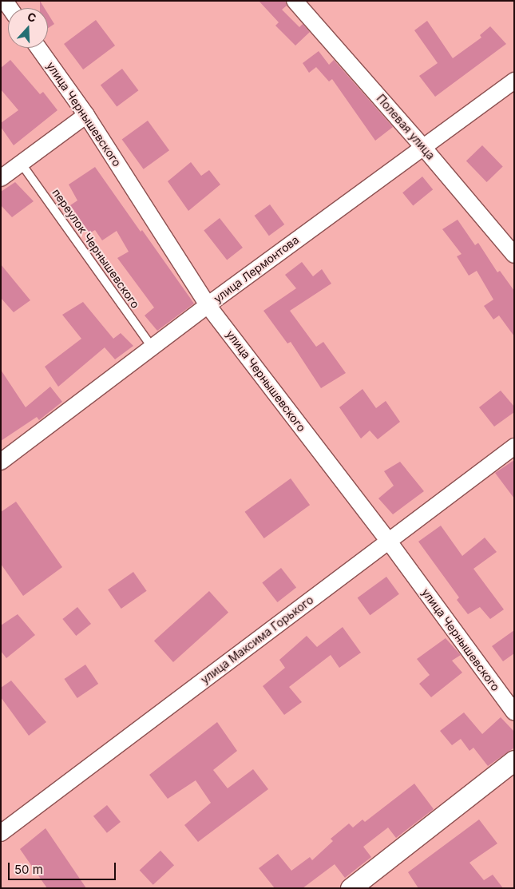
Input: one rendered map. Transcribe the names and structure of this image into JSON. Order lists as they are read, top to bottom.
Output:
{
  "streets": {
    "street": [
      "улица Чернышевского",
      "Полевая улица",
      "улица Лермонтова",
      "улица Максима Горького"
    ],
    "lane": ["переулок Чернышевского"]
  },
  "crossings": [
    ["улица Чернышевского", "улица Лермонтова"],
    ["улица Чернышевского", "улица Максима Горького"],
    ["Полевая улица", "улица Лермонтова"],
    ["переулок Чернышевского", "улица Лермонтова"]
  ],
  "scale_bar": "50 m",
  "north": "top"
}
